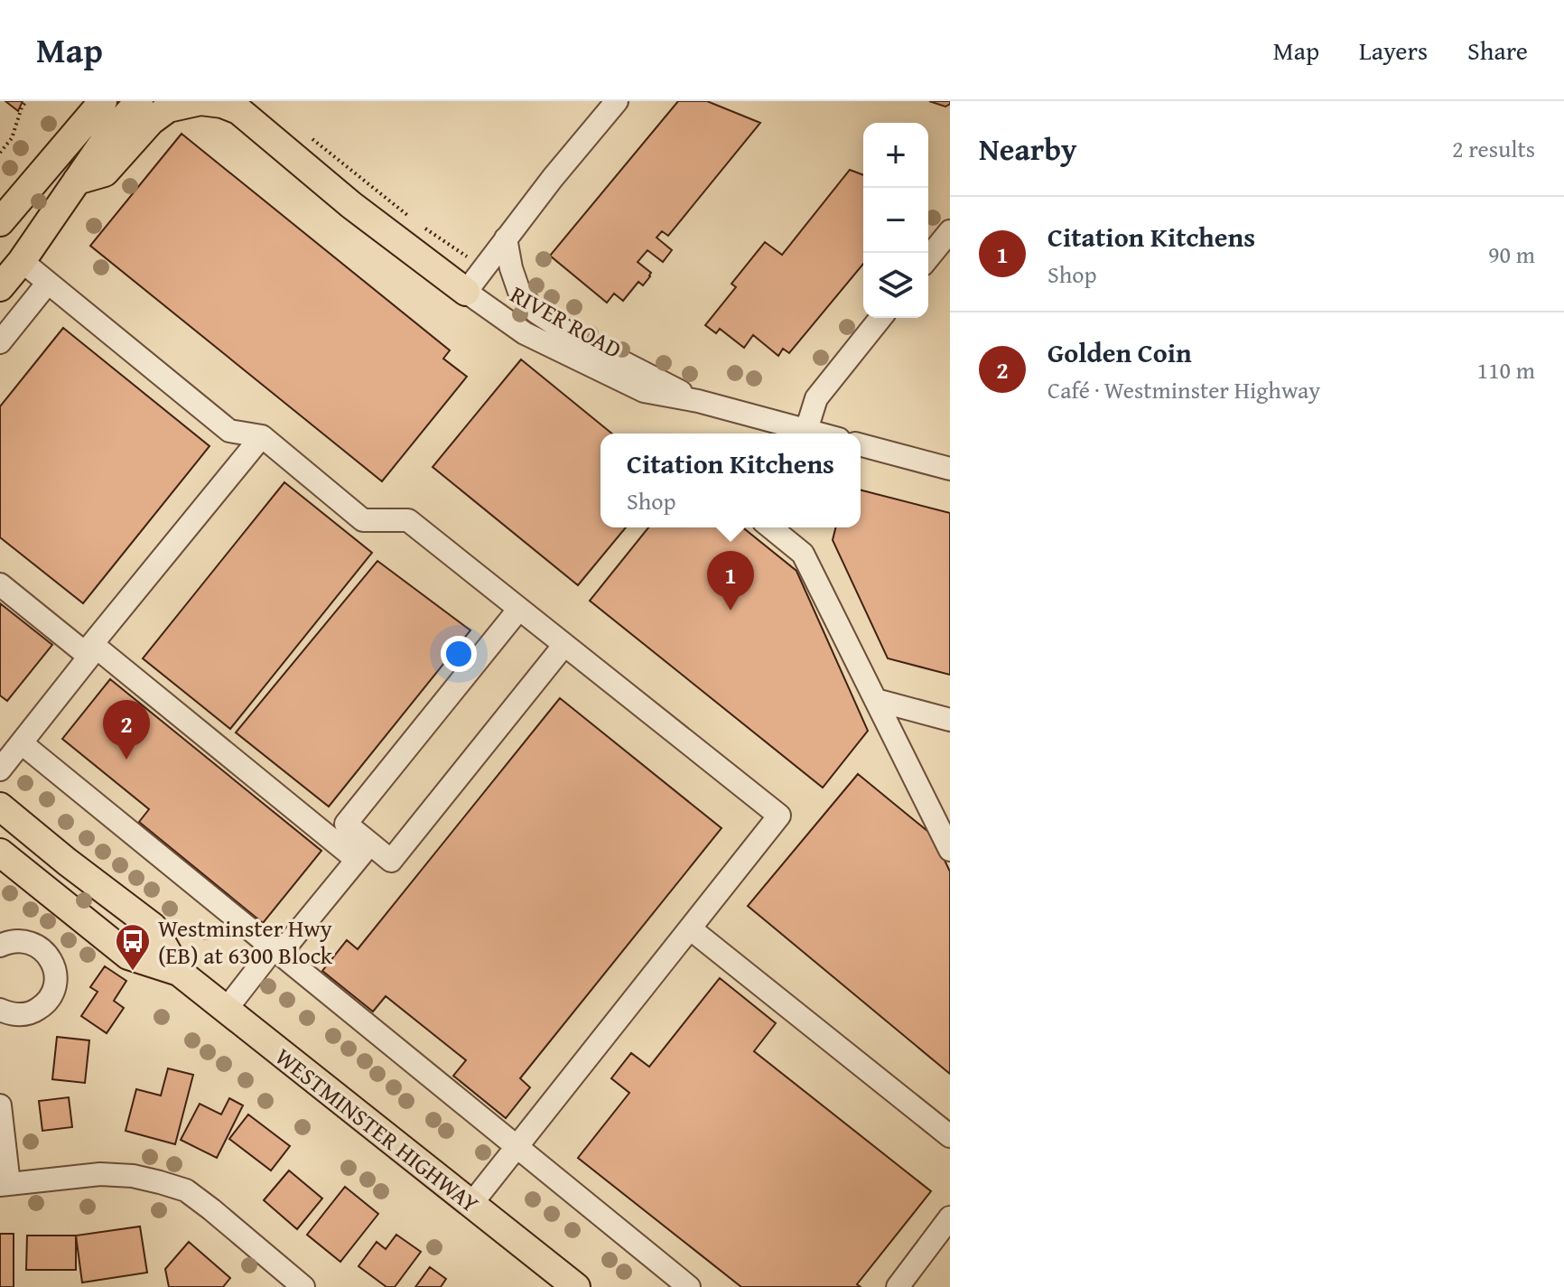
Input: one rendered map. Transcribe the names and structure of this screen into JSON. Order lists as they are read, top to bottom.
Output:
{
  "streets": {
    "main road": ["WESTMINSTER HIGHWAY"],
    "street": ["RIVER ROAD"]
  },
  "places": {
    "bus stop": ["Westminster Hwy (EB) at 6300 Block"]
  },
  "page": {
    "header": "Map",
    "nav": ["Map", "Layers", "Share"],
    "heading": ["Nearby", "2 results"],
    "map_buttons": ["+", "−"],
    "list": [
      {
        "mark": "1",
        "name": "Citation Kitchens",
        "note": "Shop",
        "value": "90 m"
      },
      {
        "mark": "2",
        "name": "Golden Coin",
        "note": "Café · Westminster Highway",
        "value": "110 m"
      }
    ],
    "popup": ["Citation Kitchens", "Shop"],
    "pins": ["1", "2"]
  }
}
